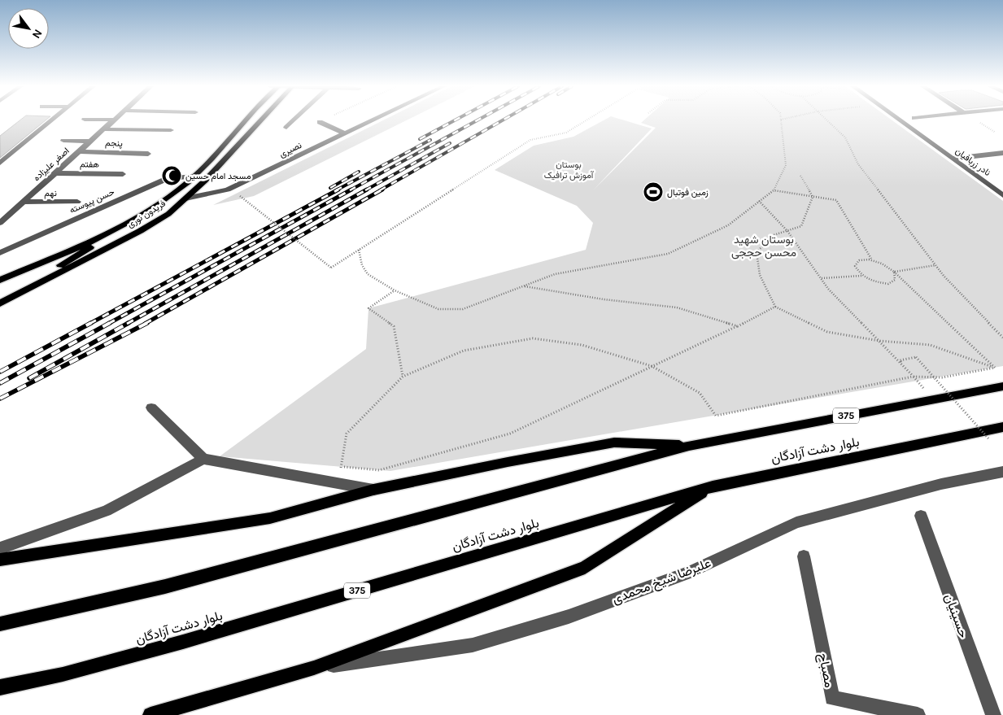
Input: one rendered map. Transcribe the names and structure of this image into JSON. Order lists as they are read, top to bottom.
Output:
{
  "streets": {
    "main road": ["فریدون نوری", "375", "بلوار دشت آزادگان"],
    "street": [
      "پنجم",
      "نصیری",
      "نادر زربافیان",
      "اصغر علیزاده",
      "هفتم",
      "نهم",
      "حسن پیوسته",
      "علیرضا شیخ محمدی",
      "حسینیان",
      "مصباح"
    ]
  },
  "crossings": [
    ["پنجم", "اصغر علیزاده"],
    ["نصیری", "فریدون نوری"],
    ["اصغر علیزاده", "هفتم"],
    ["اصغر علیزاده", "نهم"],
    ["حسن پیوسته", "فریدون نوری"]
  ],
  "parks": ["بوستان آموزش ترافیک", "بوستان شهید محسن حججی"],
  "places": {
    "mosque": ["مسجد امام حسین"],
    "sports": ["زمین فوتبال"]
  },
  "north": "bottom right"
}
